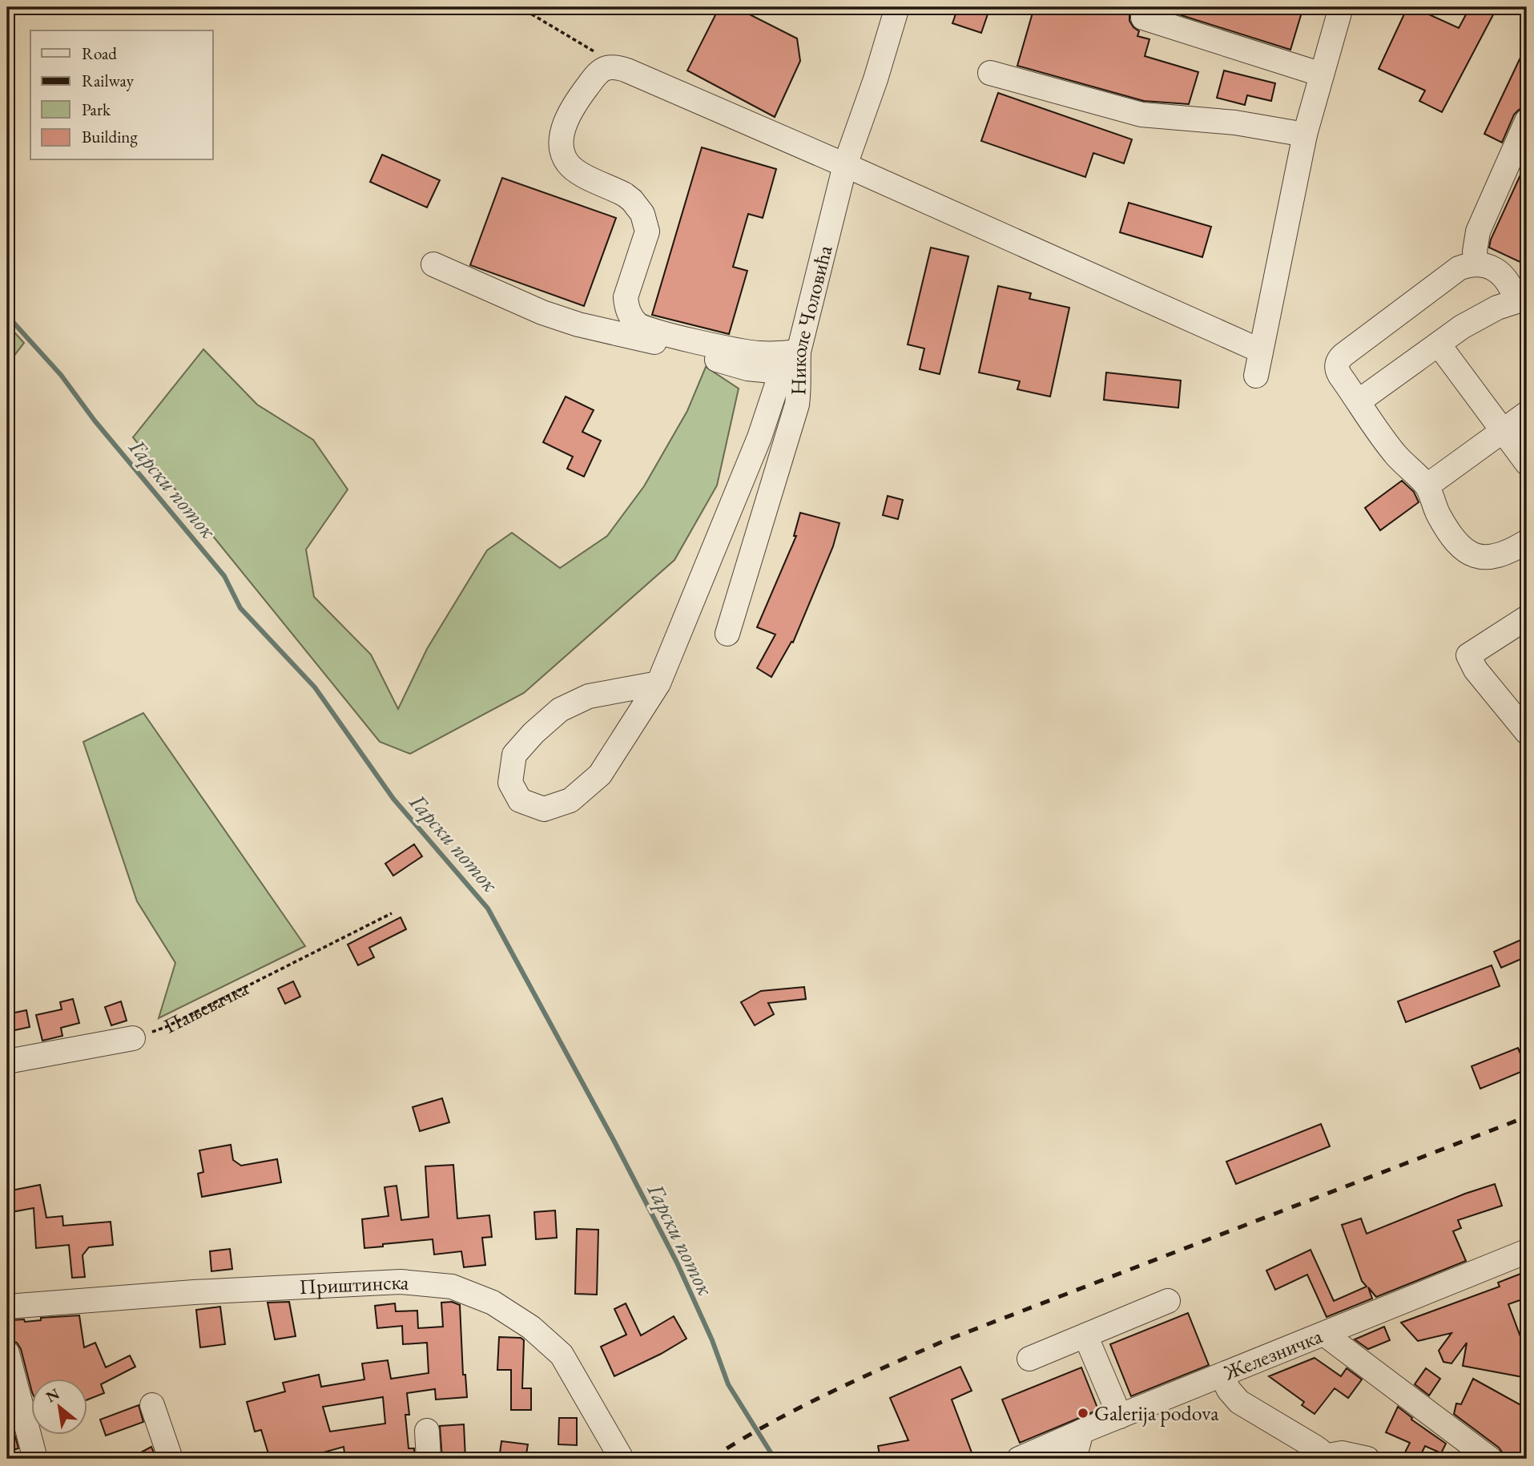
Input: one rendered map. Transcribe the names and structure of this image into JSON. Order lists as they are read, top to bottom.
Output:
{
  "streets": {
    "street": ["Николе Чоловића", "Приштинска", "Железничка"],
    "path": ["Пањевачка"]
  },
  "water": ["Гарски поток"],
  "places": ["Galerija podova"],
  "legend": [
    "Road",
    "Railway",
    "Park",
    "Building"
  ],
  "north": "top left"
}
